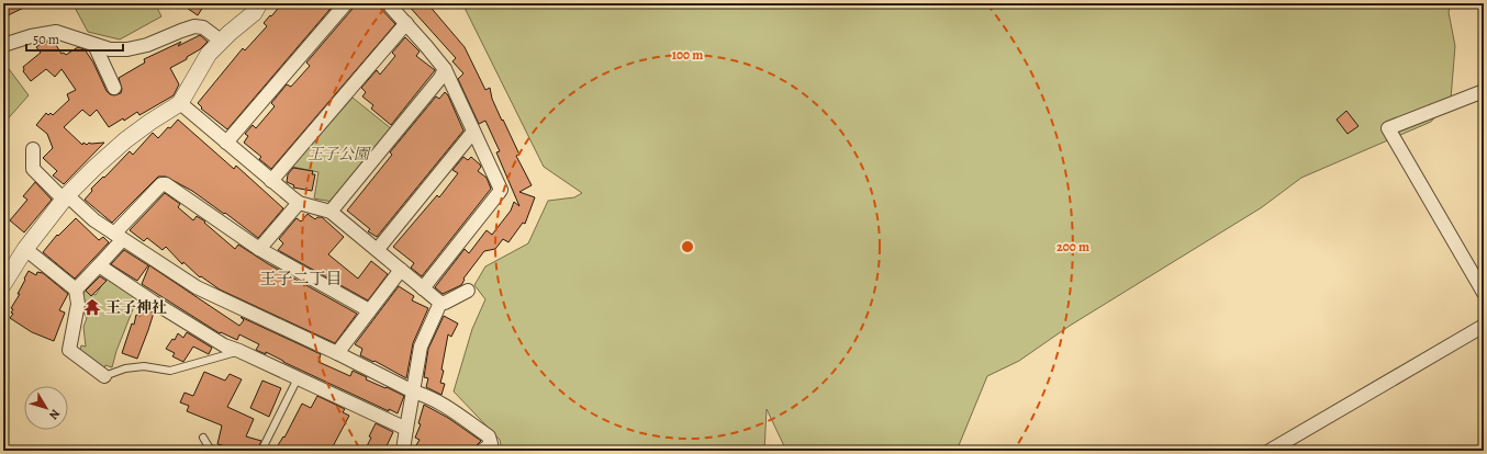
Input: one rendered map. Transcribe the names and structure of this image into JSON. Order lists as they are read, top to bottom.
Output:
{
  "districts": ["王子二丁目"],
  "parks": ["王子公園"],
  "places": {
    "temple": ["王子神社"]
  },
  "scale_bar": "50 m",
  "north": "bottom right",
  "rings": ["100 m", "200 m"]
}
